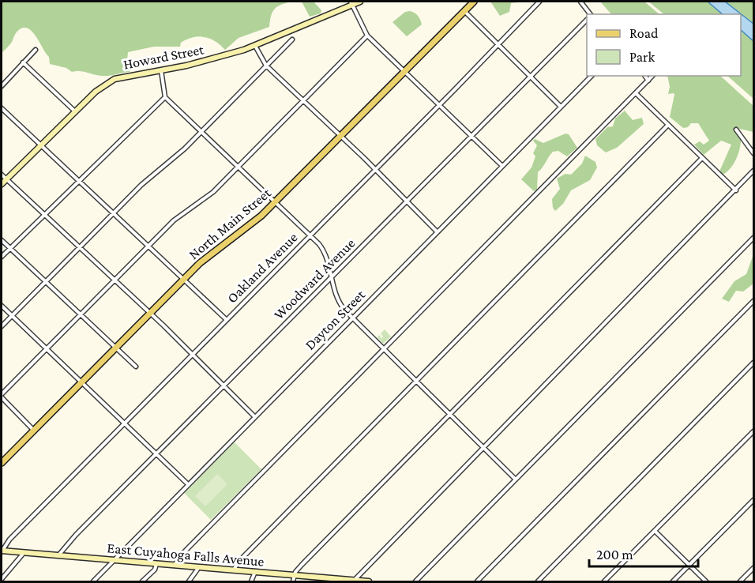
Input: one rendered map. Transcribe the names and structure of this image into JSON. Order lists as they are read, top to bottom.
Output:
{
  "streets": {
    "main road": ["Howard Street", "North Main Street", "East Cuyahoga Falls Avenue"],
    "street": ["Oakland Avenue", "Woodward Avenue", "Dayton Street"]
  },
  "crossings": [
    ["Oakland Avenue", "East Cuyahoga Falls Avenue"],
    ["Woodward Avenue", "East Cuyahoga Falls Avenue"],
    ["Dayton Street", "East Cuyahoga Falls Avenue"]
  ],
  "legend": ["Road", "Park"],
  "scale_bar": "200 m"
}
